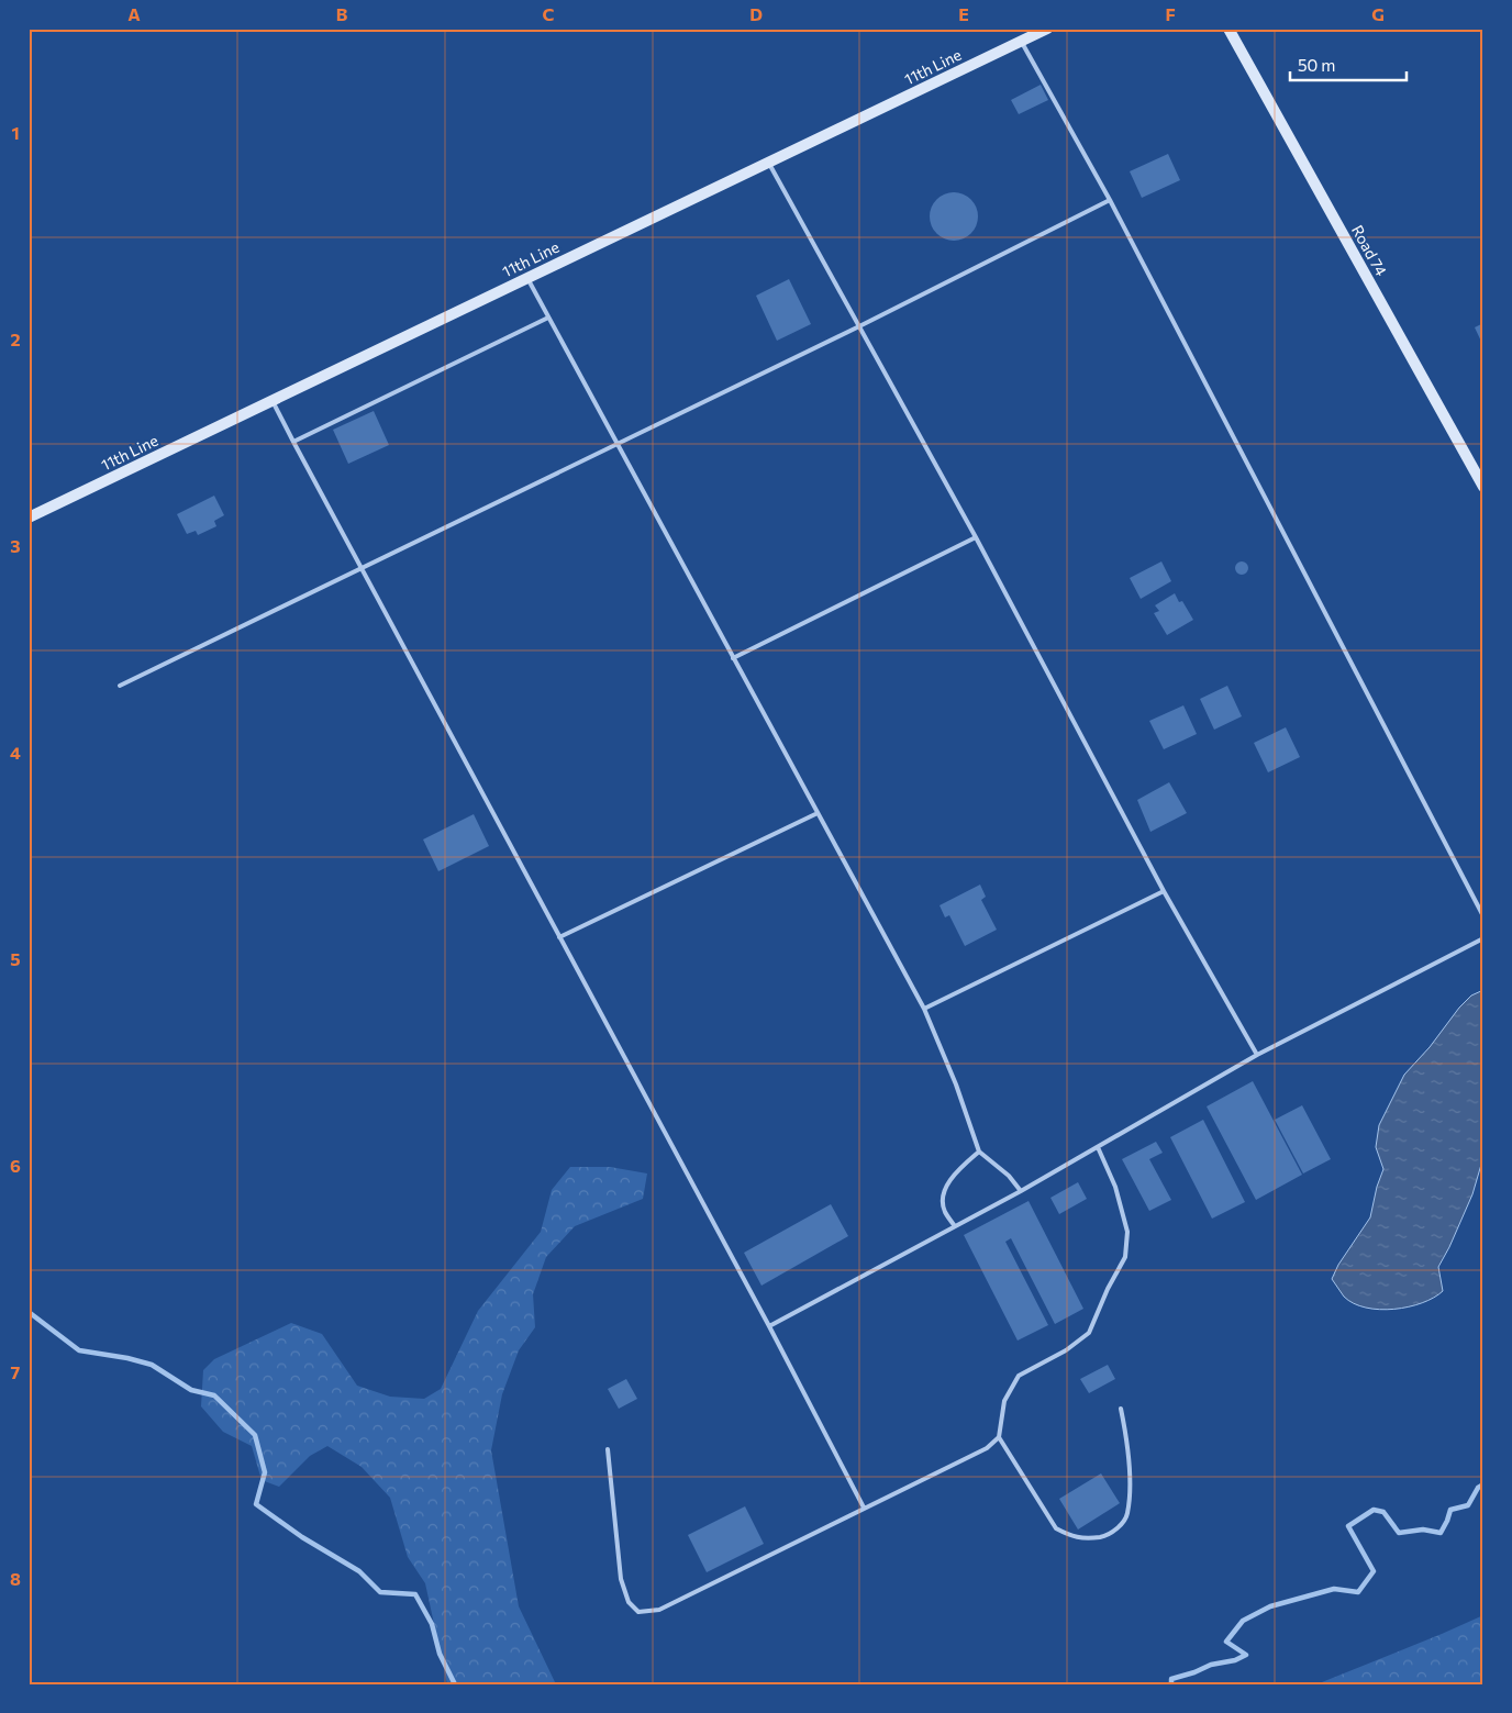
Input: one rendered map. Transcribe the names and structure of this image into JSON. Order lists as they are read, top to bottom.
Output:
{
  "streets": {
    "main road": ["11th Line", "Road 74"]
  },
  "scale_bar": "50 m",
  "grid": {
    "columns": [
      "A",
      "B",
      "C",
      "D",
      "E",
      "F",
      "G"
    ],
    "rows": [
      "1",
      "2",
      "3",
      "4",
      "5",
      "6",
      "7",
      "8"
    ]
  }
}
